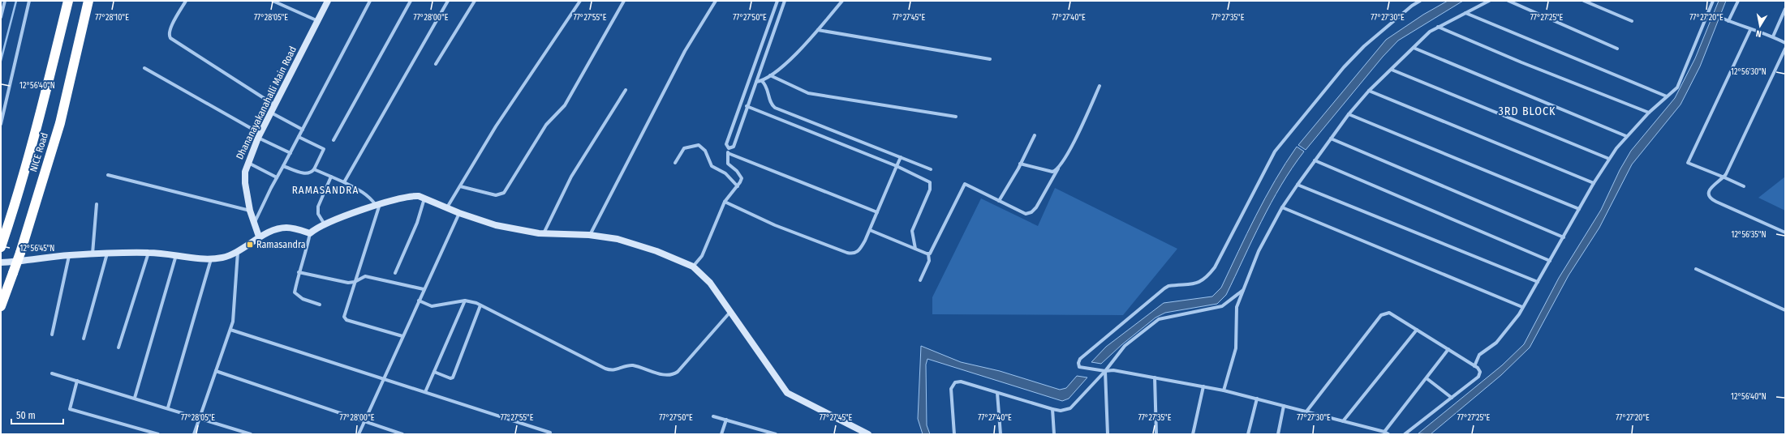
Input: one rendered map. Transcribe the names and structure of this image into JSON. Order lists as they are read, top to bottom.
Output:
{
  "streets": {
    "highway": ["NICE Road"],
    "street": ["Dhananayakanahalli Main Road"]
  },
  "districts": ["3RD BLOCK", "RAMASANDRA"],
  "places": {
    "transit": ["Ramasandra"]
  },
  "scale_bar": "50 m",
  "north": "bottom",
  "coordinates": [
    "77°28'10\"E",
    "77°28'05\"E",
    "77°28'00\"E",
    "77°27'55\"E",
    "77°27'50\"E",
    "77°27'45\"E",
    "77°27'40\"E",
    "77°27'35\"E",
    "77°27'30\"E",
    "77°27'25\"E",
    "77°27'20\"E",
    "12°56'30\"N",
    "12°56'40\"N",
    "12°56'35\"N",
    "12°56'45\"N"
  ]
}
